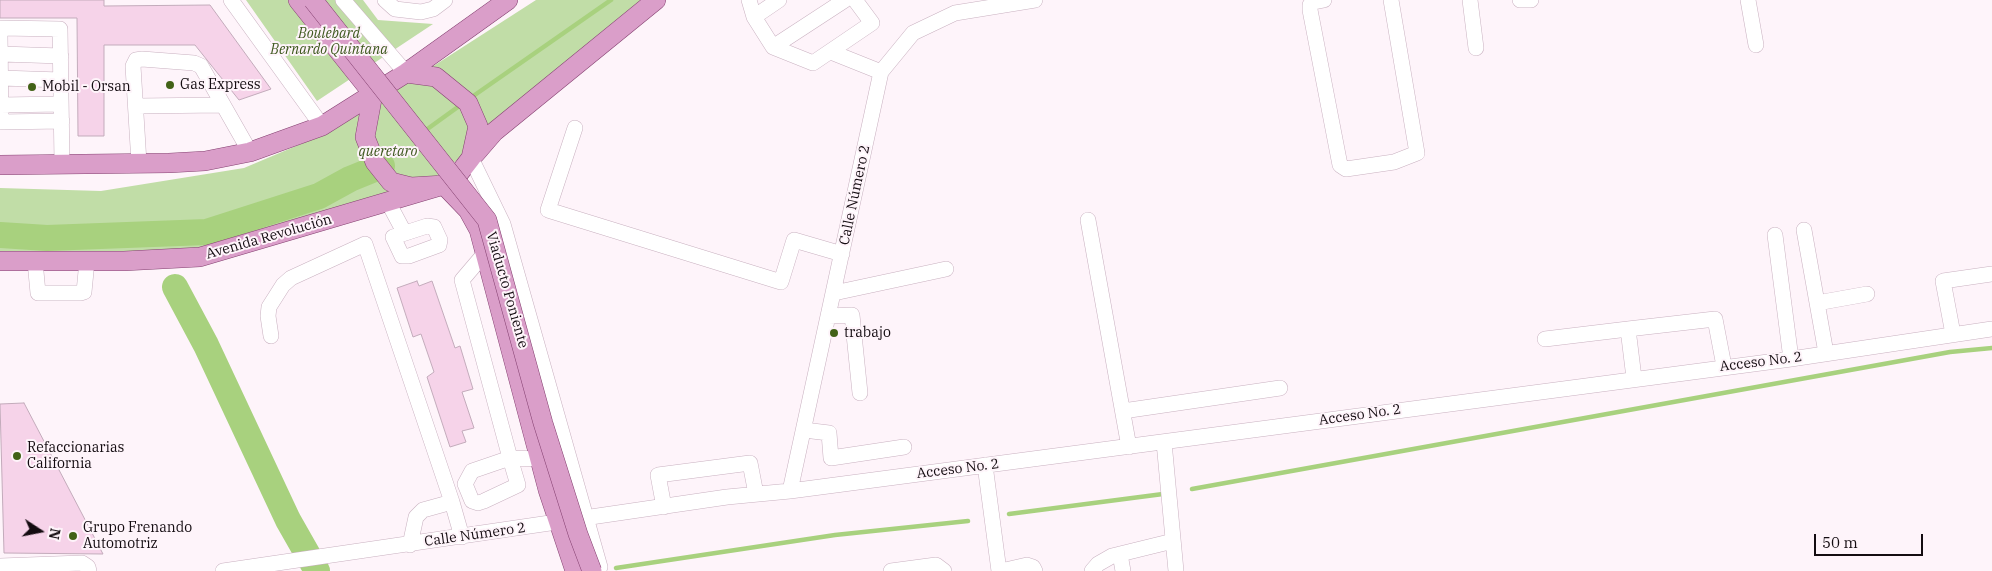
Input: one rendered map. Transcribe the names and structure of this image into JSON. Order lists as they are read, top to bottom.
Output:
{
  "streets": {
    "main road": ["Avenida Revolución", "Viaducto Poniente"],
    "street": ["Calle Número 2", "Acceso No. 2"]
  },
  "crossings": [
    ["Calle Número 2", "Acceso No. 2"]
  ],
  "parks": ["Boulebard Bernardo Quintana", "queretaro"],
  "places": [
    "Gas Express",
    "Mobil - Orsan",
    "trabajo",
    "Refaccionarias California",
    "Grupo Frenando Automotriz"
  ],
  "scale_bar": "50 m",
  "north": "right"
}
